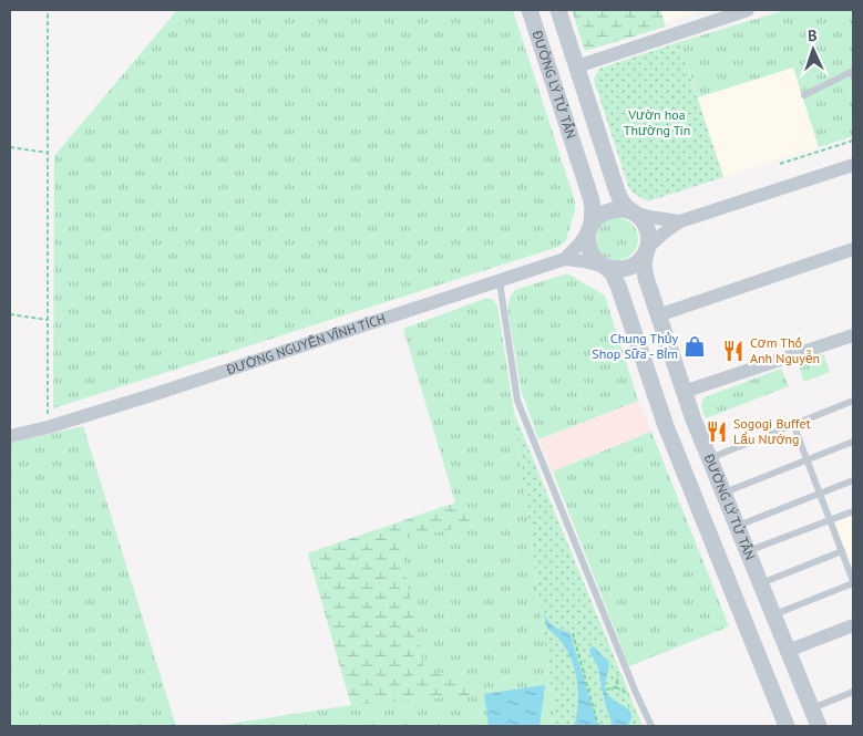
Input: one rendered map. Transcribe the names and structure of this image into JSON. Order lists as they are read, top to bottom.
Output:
{
  "streets": {
    "street": ["ĐƯỜNG LÝ TỬ TẤN", "ĐƯỜNG NGUYỄN VĨNH TÍCH"]
  },
  "parks": ["Vườn hoa Thường Tín"],
  "places": {
    "shop": ["Chung Thủy Shop Sữa - Bỉm"],
    "restaurant": ["Cơm Thố Anh Nguyễn", "Sogogi Buffet Lẩu Nướng"]
  },
  "north": "top"
}
